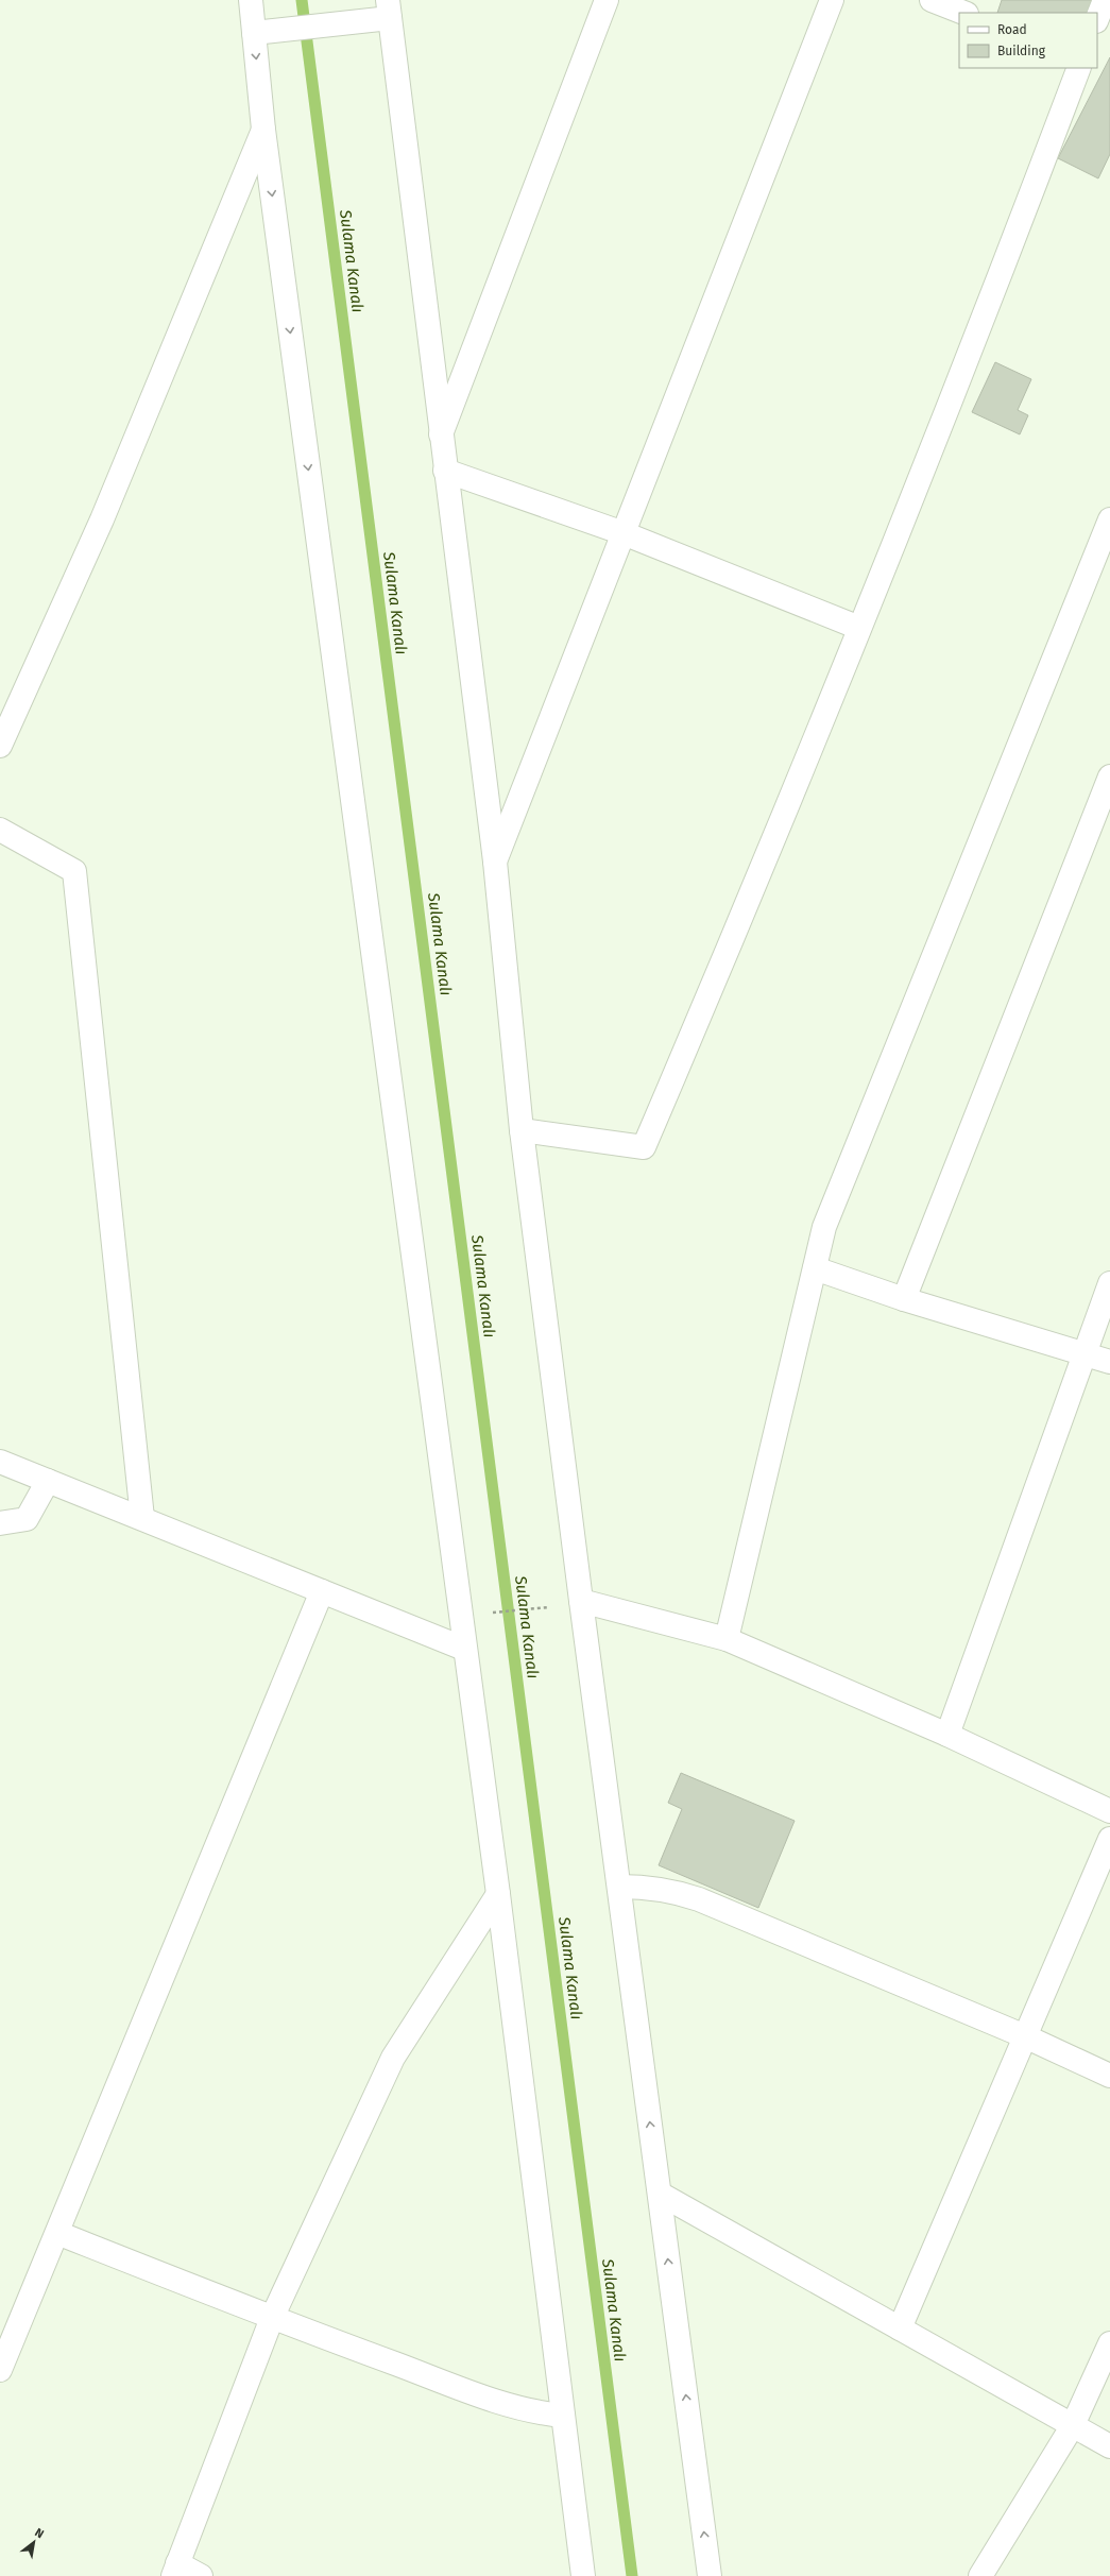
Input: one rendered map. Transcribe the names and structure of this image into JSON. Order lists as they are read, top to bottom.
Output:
{
  "water": ["Sulama Kanalı"],
  "legend": ["Road", "Building"],
  "north": "top right"
}
